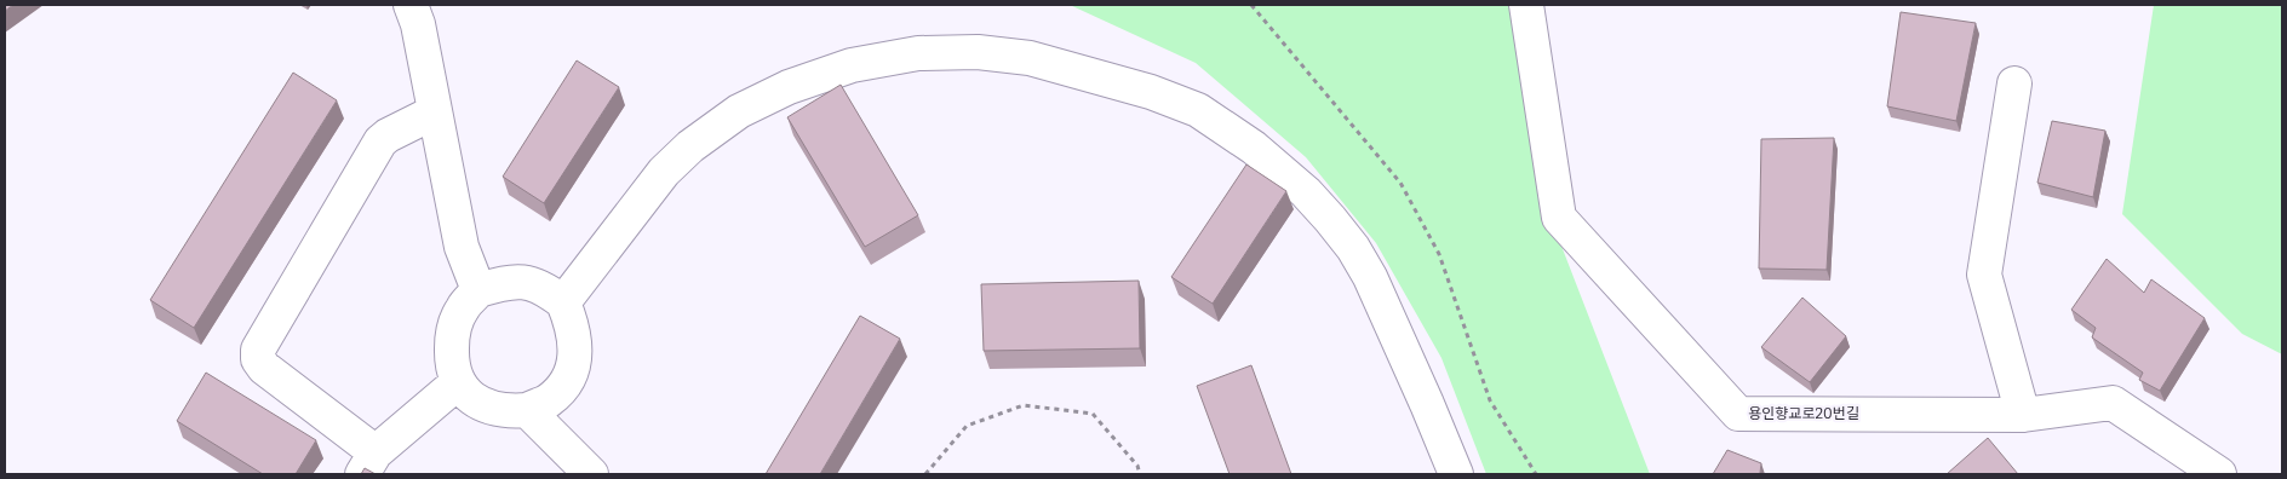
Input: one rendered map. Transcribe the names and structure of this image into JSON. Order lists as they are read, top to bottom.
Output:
{
  "streets": {
    "street": ["용인향교로20번길"]
  }
}
